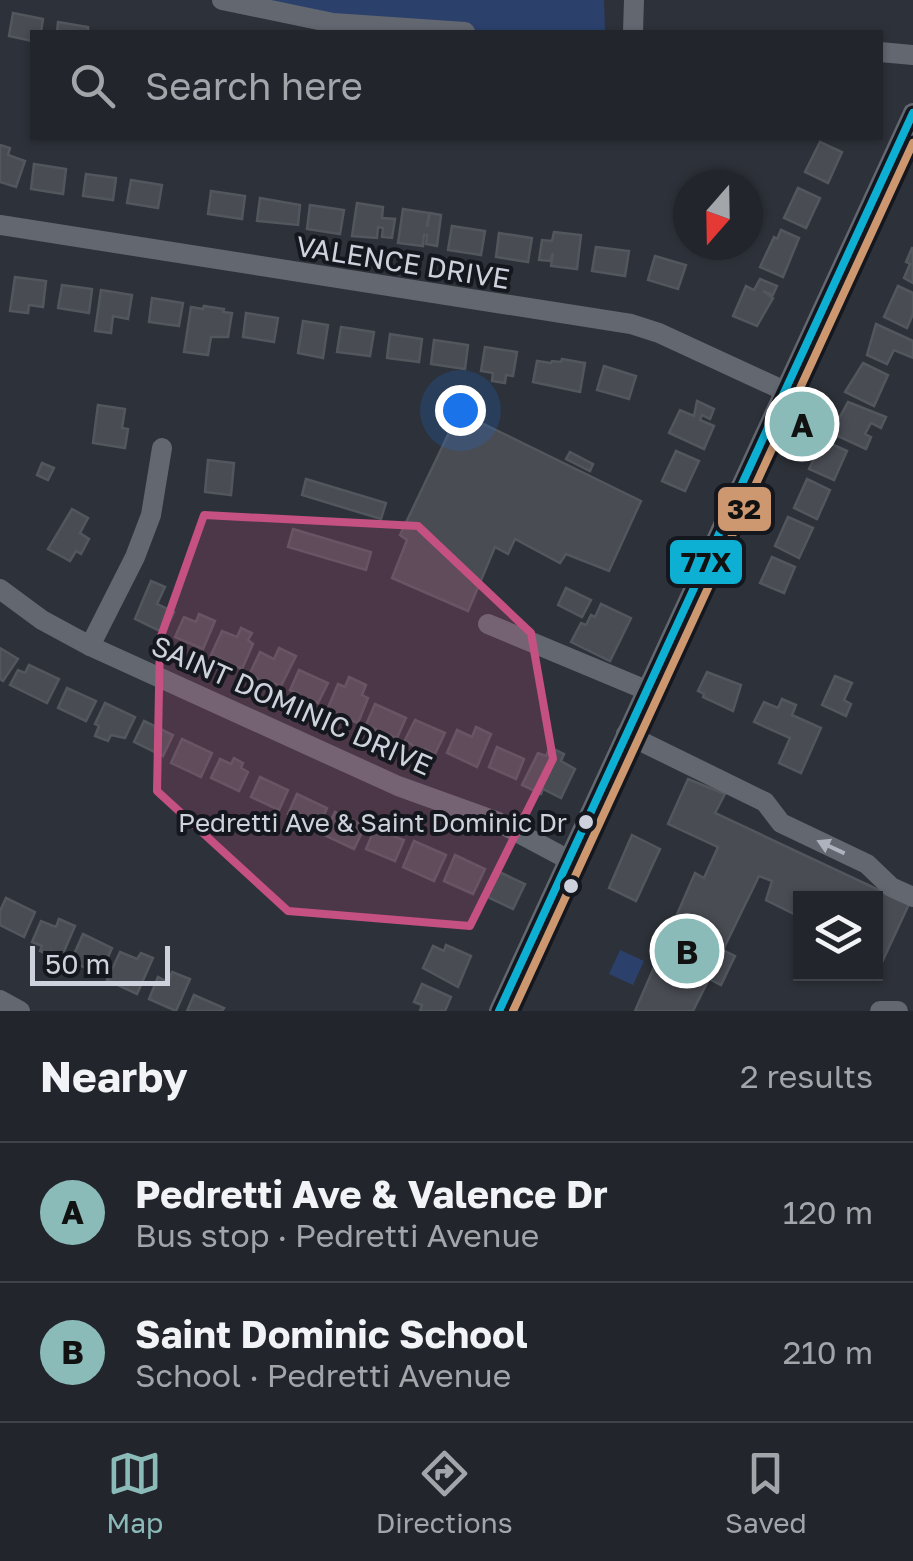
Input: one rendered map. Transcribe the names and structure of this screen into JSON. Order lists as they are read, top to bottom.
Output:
{
  "streets": {
    "street": ["VALENCE DRIVE", "SAINT DOMINIC DRIVE"]
  },
  "places": ["Pedretti Ave & Saint Dominic Dr"],
  "lines": ["transit line 77X", "transit line 32"],
  "scale_bar": "50 m",
  "north": "bottom",
  "page": {
    "search": "Search here",
    "pins": ["A", "B"],
    "scale": "50 m",
    "heading": ["Nearby", "2 results"],
    "list": [
      {
        "mark": "A",
        "name": "Pedretti Ave & Valence Dr",
        "note": "Bus stop · Pedretti Avenue",
        "value": "120 m"
      },
      {
        "mark": "B",
        "name": "Saint Dominic School",
        "note": "School · Pedretti Avenue",
        "value": "210 m"
      }
    ],
    "nav": ["Map", "Directions", "Saved"]
  }
}
